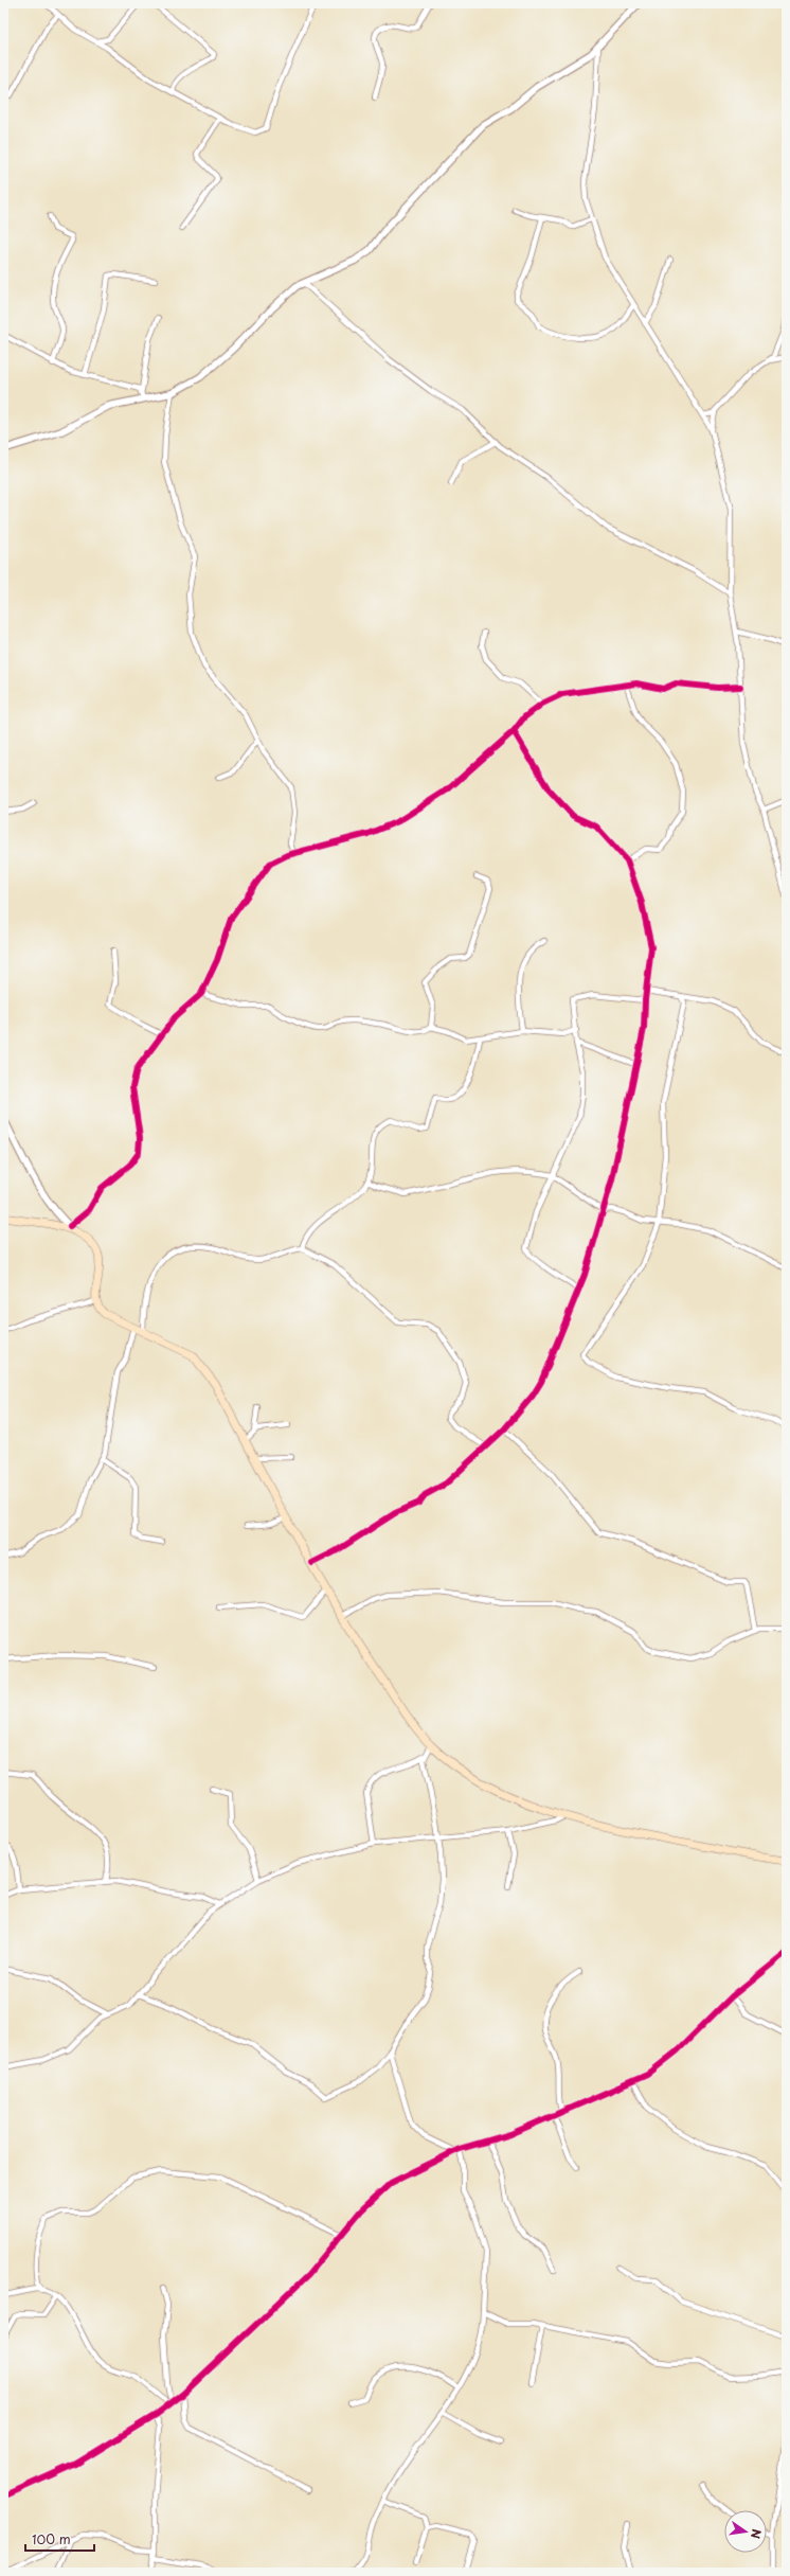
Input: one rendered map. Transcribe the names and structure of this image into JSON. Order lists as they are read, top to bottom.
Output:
{
  "scale_bar": "100 m",
  "north": "right"
}
